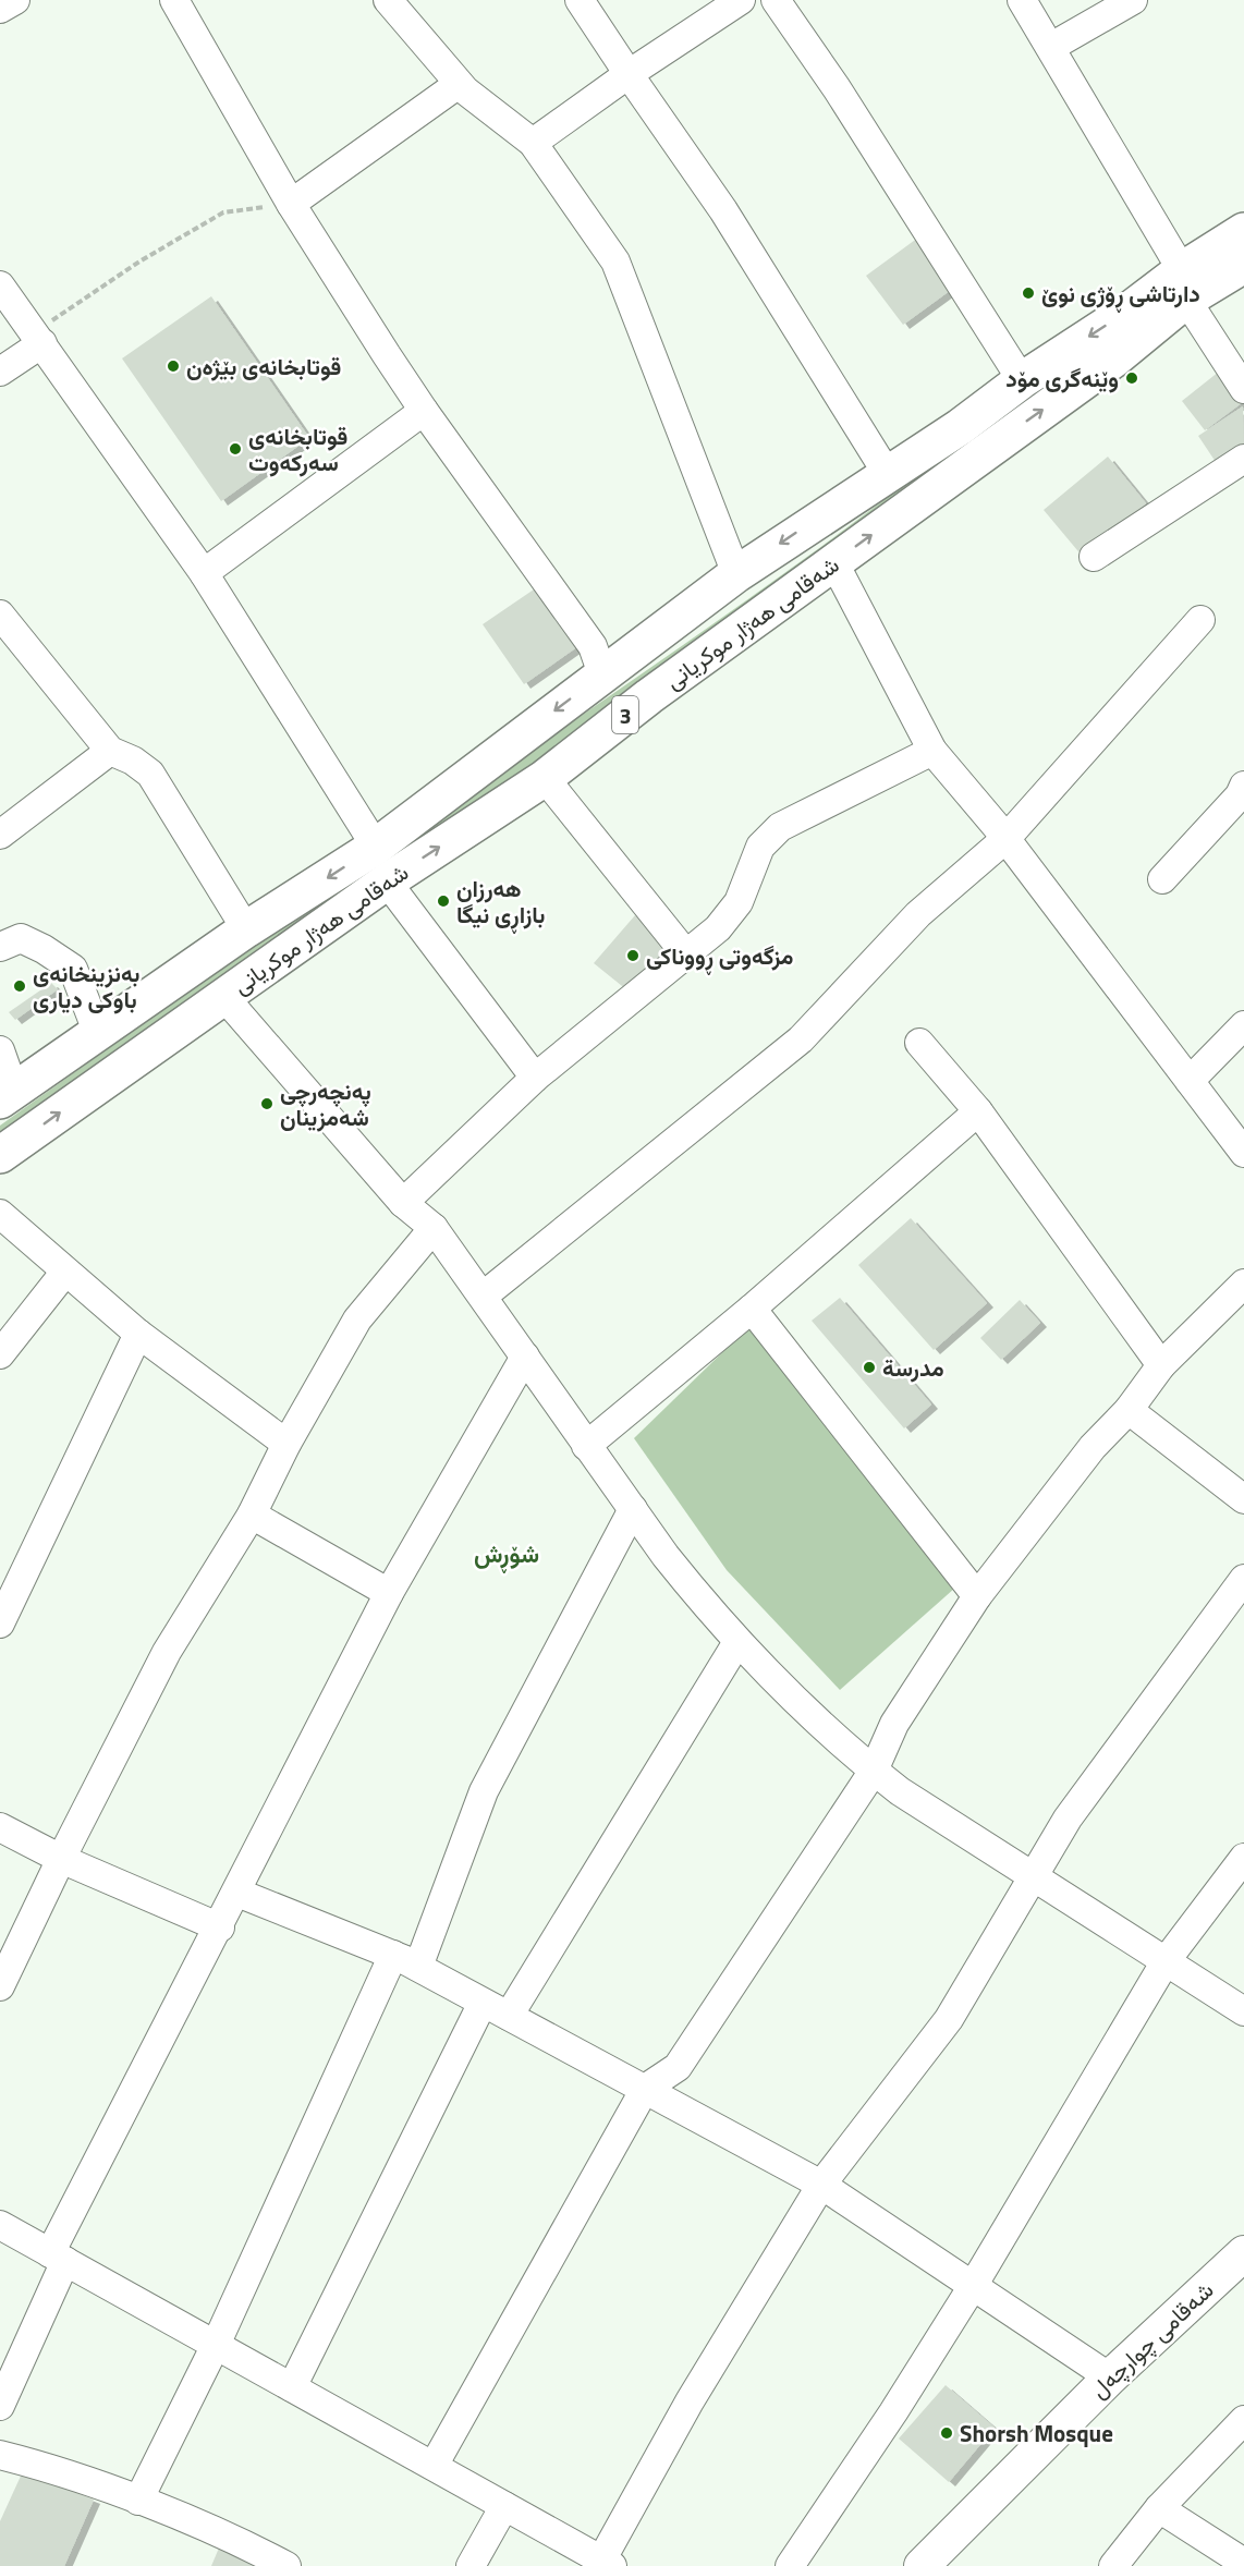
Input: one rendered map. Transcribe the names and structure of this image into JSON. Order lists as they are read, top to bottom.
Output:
{
  "streets": {
    "highway": ["شەقامی ھەژار موکریانی", "3"],
    "main road": ["شەقامی چوارچەل"]
  },
  "districts": ["شۆڕش"],
  "places": [
    "دارتاشی ڕۆژی نوێ",
    "قوتابخانەی بێژەن",
    "وێنەگری مۆد",
    "قوتابخانەی سەرکەوت",
    "هەرزان بازاڕی نیگا",
    "مزگەوتی ڕووناکی",
    "بەنزینخانەی باوکی دیاری",
    "پەنچەرچی شەمزینان",
    "مدرسة",
    "Shorsh Mosque"
  ]
}
